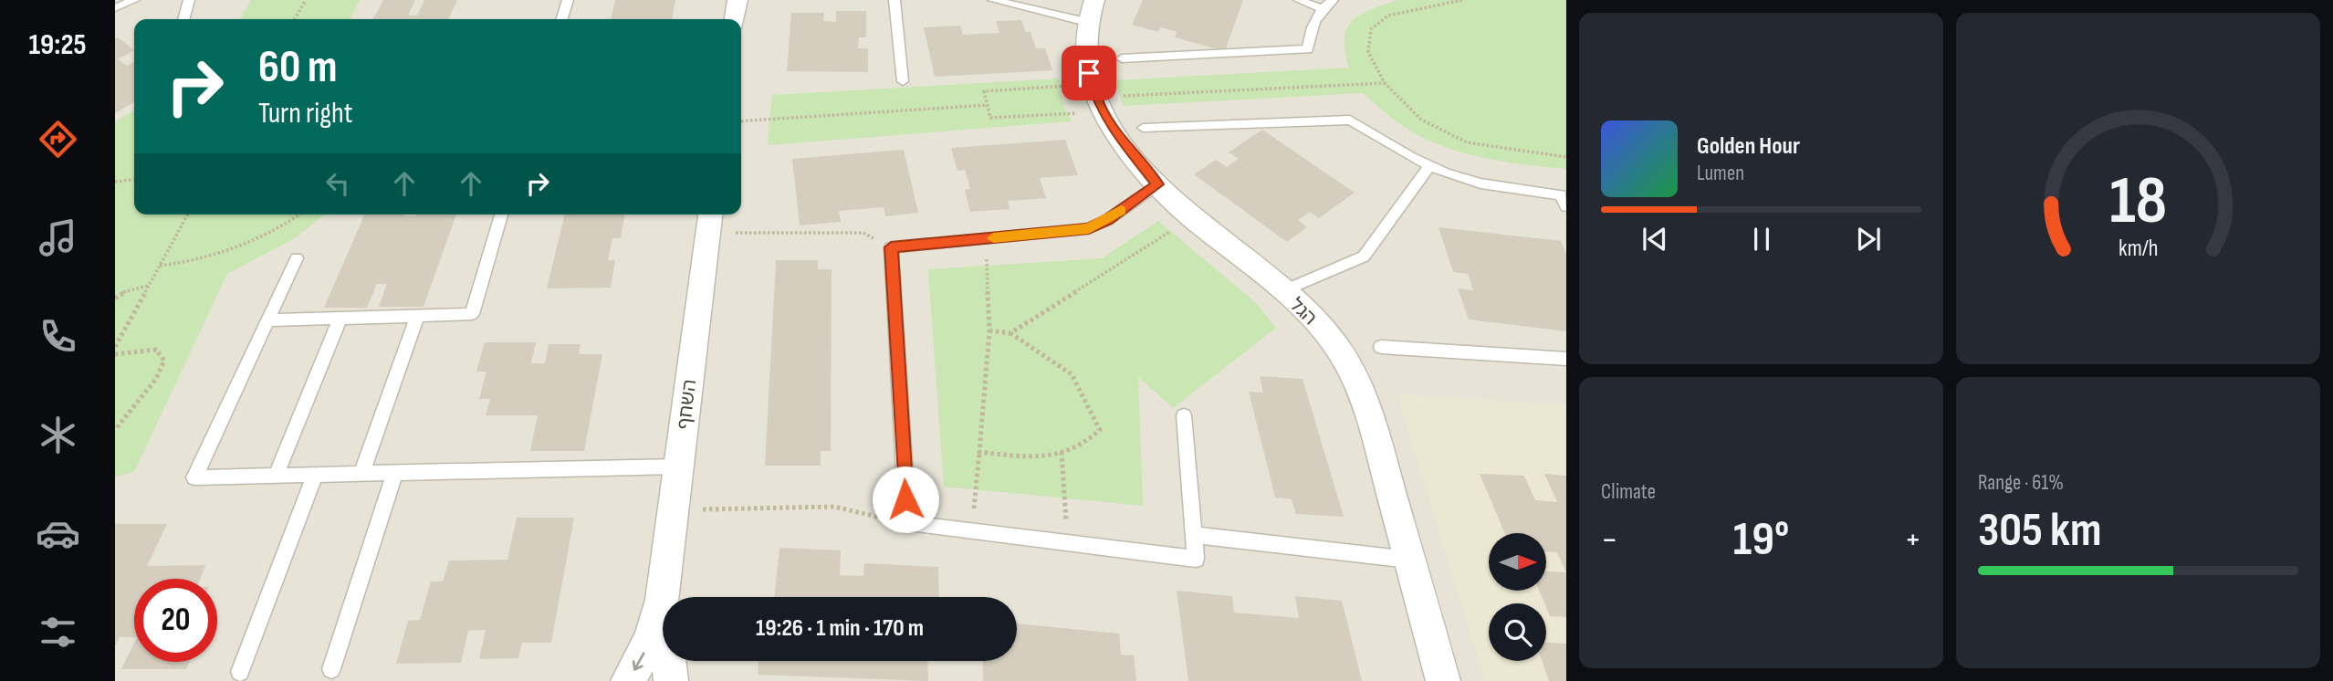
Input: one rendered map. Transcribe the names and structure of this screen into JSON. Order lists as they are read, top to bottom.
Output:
{
  "streets": {
    "street": ["הגל", "השחף"]
  },
  "north": "right",
  "page": {
    "tabs": "19:25",
    "turn": ["60 m", "Turn right"],
    "song": ["Golden Hour", "Lumen"],
    "tile": [
      "Climate",
      ["Range · 61%", "305 km"]
    ],
    "heat": ["−", "19°", "+"],
    "limit": "20",
    "trip": "19:26 · 1 min · 170 m",
    "gauge": ["18", "km/h"]
  }
}
